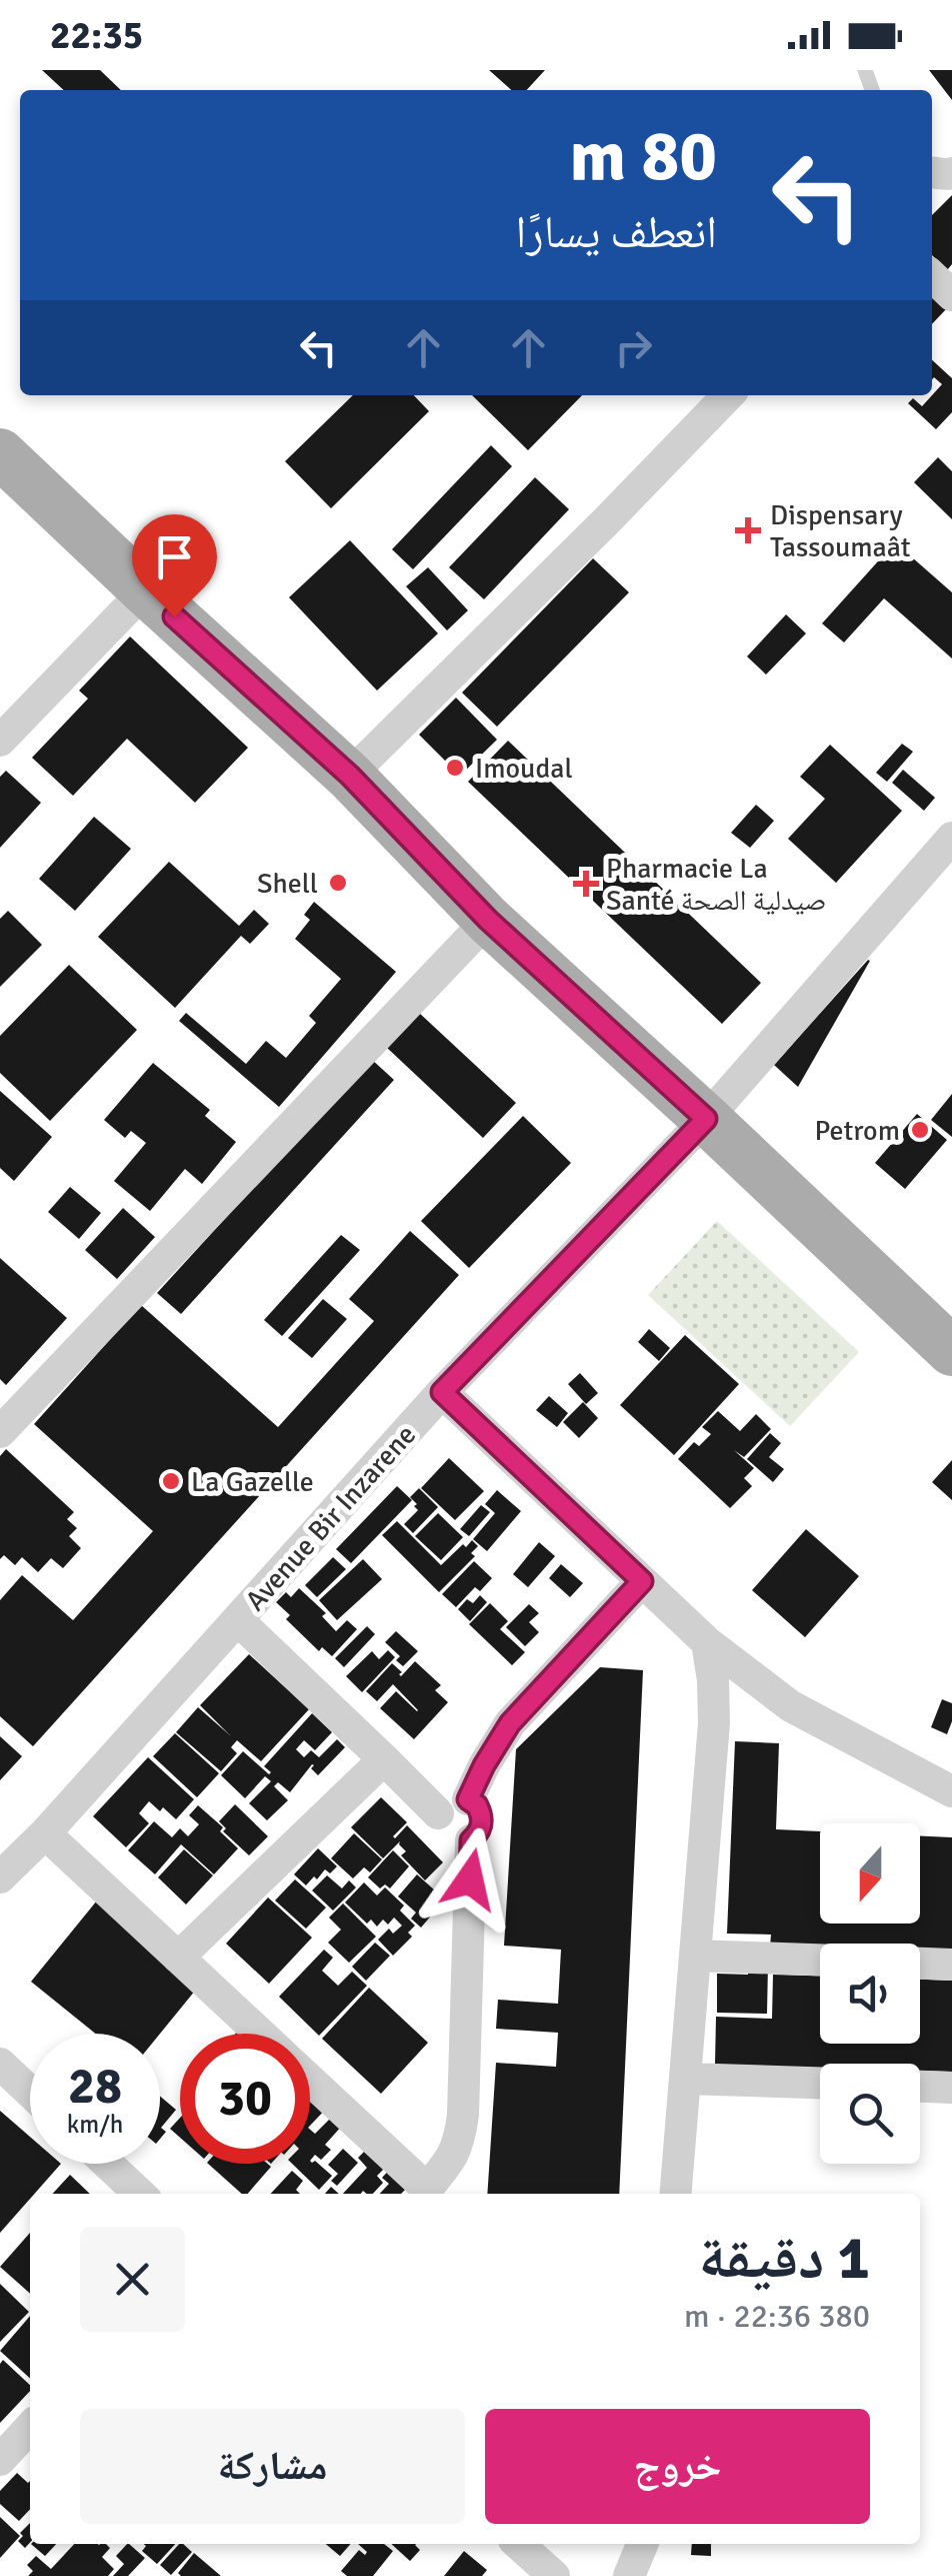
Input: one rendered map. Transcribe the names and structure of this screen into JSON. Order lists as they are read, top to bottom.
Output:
{
  "streets": {
    "street": ["Avenue Bir Inzarene"]
  },
  "places": {
    "health": ["Dispensary Tassoumaât", "Pharmacie La Santé صيدلية الصحة"],
    "other": [
      "Imoudal",
      "Shell",
      "Petrom",
      "La Gazelle"
    ]
  },
  "north": "bottom",
  "page": {
    "status": "22:35",
    "turn": ["80 m", "انعطف يسارًا"],
    "speed": "28 km/h",
    "limit": "30",
    "heading": ["1 دقيقة", "380 m · 22:36"],
    "buttons": ["خروج", "مشاركة"]
  }
}
